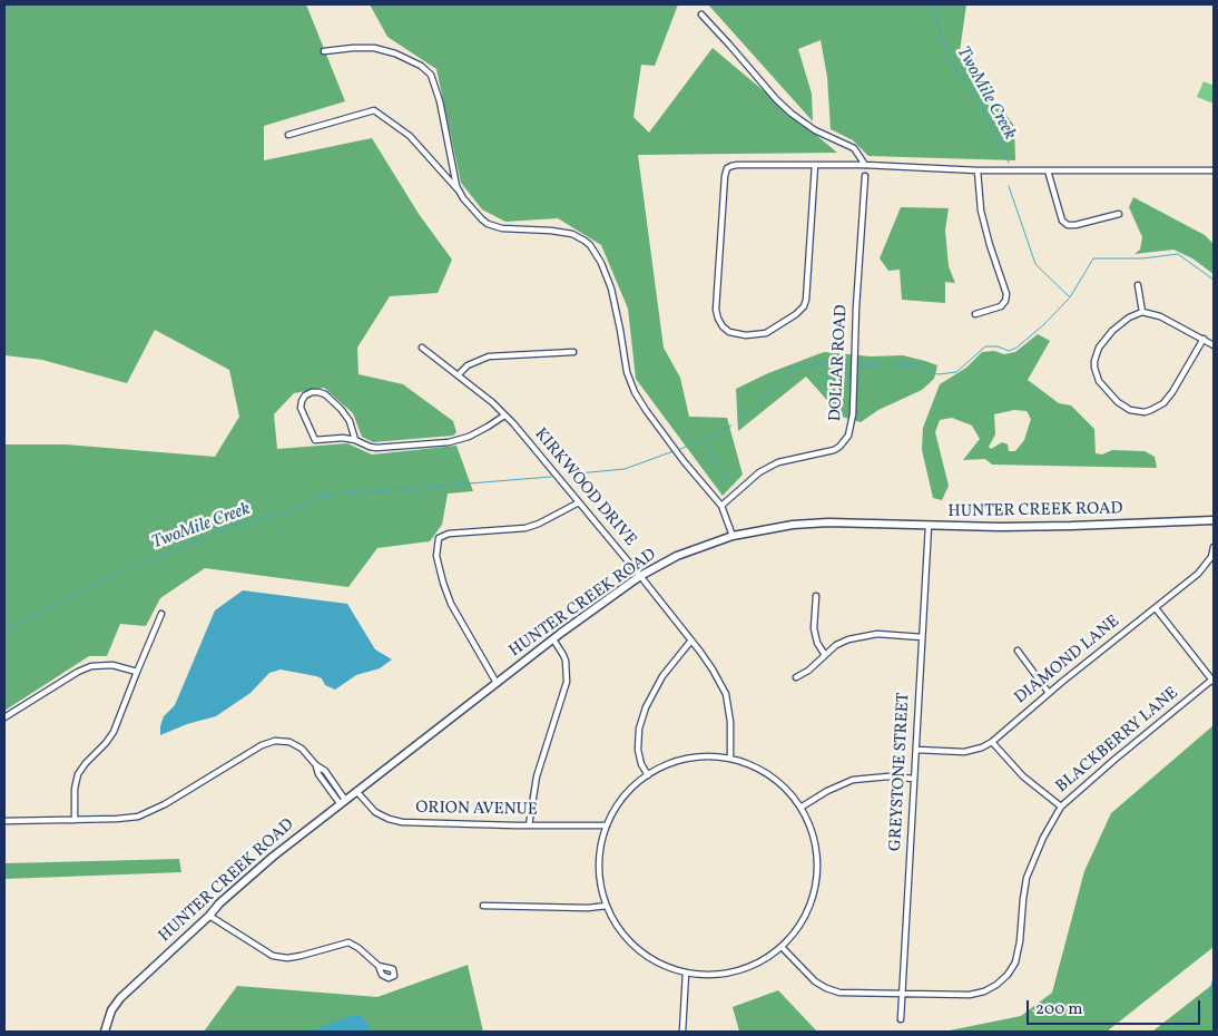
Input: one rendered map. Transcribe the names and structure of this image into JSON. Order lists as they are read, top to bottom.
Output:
{
  "streets": {
    "main road": ["HUNTER CREEK ROAD"],
    "street": [
      "DOLLAR ROAD",
      "KIRKWOOD DRIVE",
      "DIAMOND LANE",
      "BLACKBERRY LANE",
      "GREYSTONE STREET",
      "ORION AVENUE"
    ]
  },
  "crossings": [
    ["KIRKWOOD DRIVE", "HUNTER CREEK ROAD"],
    ["HUNTER CREEK ROAD", "GREYSTONE STREET"],
    ["HUNTER CREEK ROAD", "ORION AVENUE"],
    ["DIAMOND LANE", "GREYSTONE STREET"],
    ["BLACKBERRY LANE", "GREYSTONE STREET"]
  ],
  "water": ["TwoMile Creek"],
  "scale_bar": "200 m"
}
